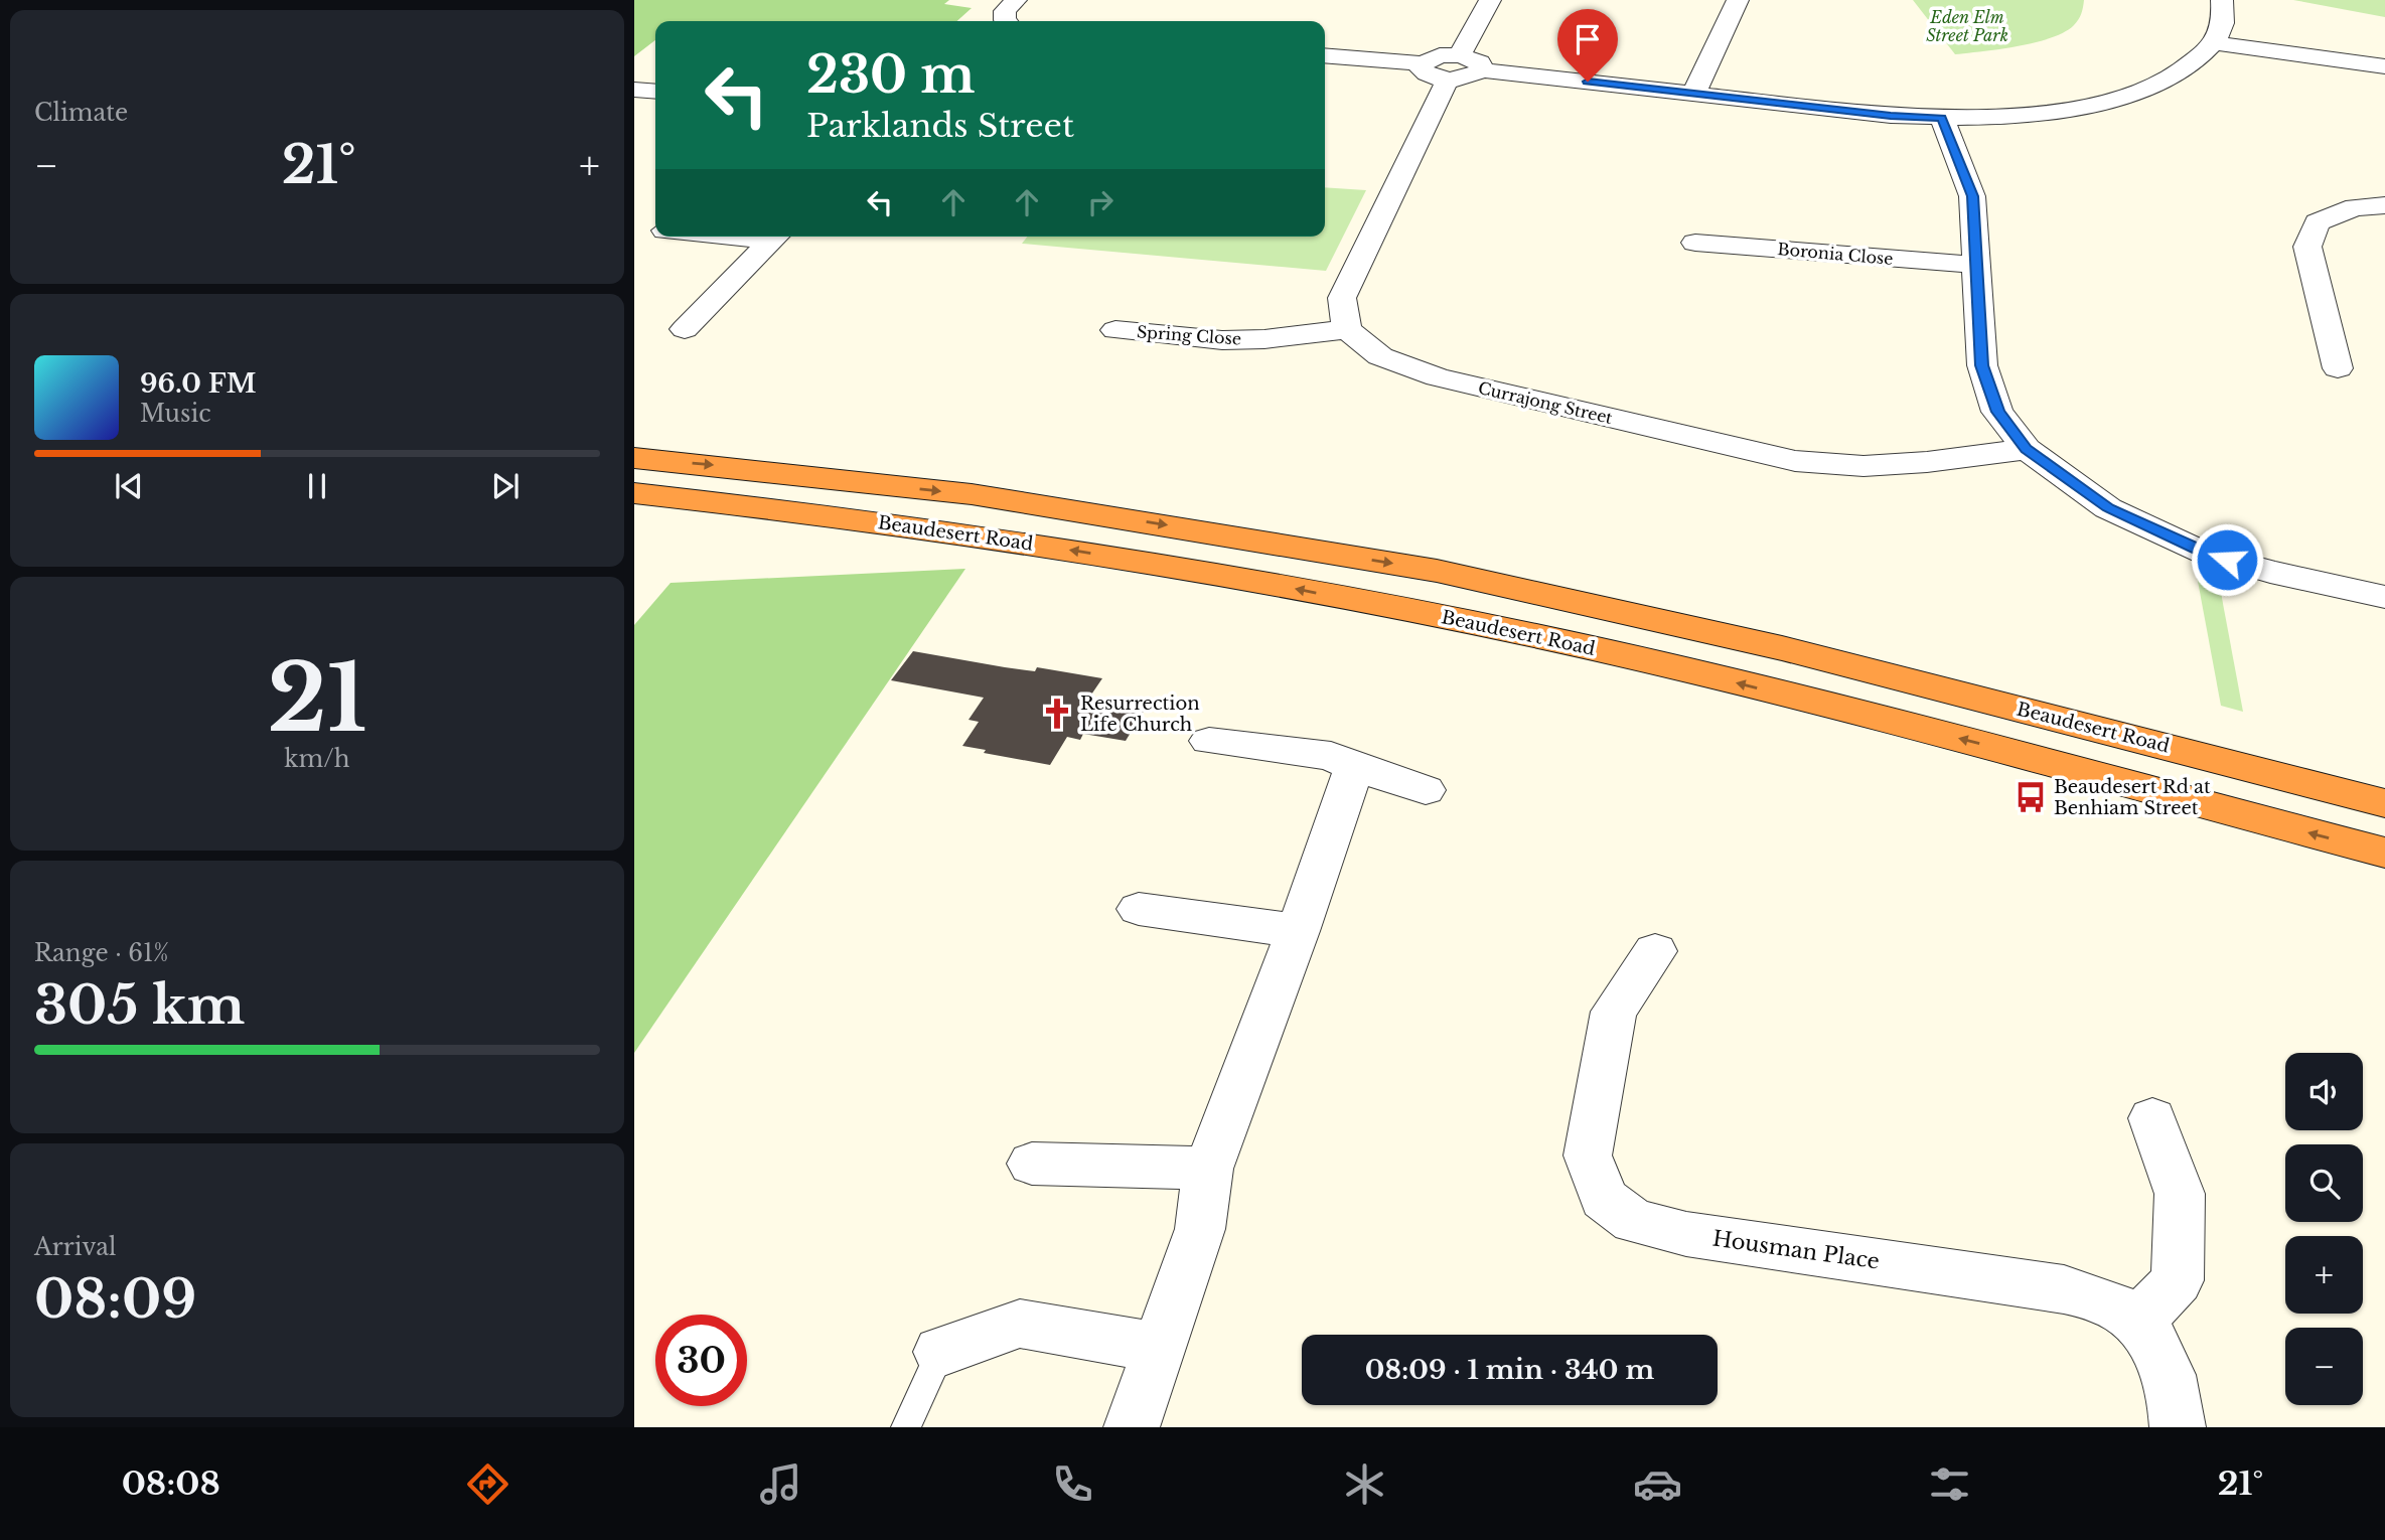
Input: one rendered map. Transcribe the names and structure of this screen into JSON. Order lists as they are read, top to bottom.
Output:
{
  "streets": {
    "highway": ["Beaudesert Road"],
    "street": [
      "Boronia Close",
      "Spring Close",
      "Currajong Street",
      "Housman Place"
    ]
  },
  "crossings": [
    ["Spring Close", "Currajong Street"]
  ],
  "parks": ["Eden Elm Street Park"],
  "places": {
    "church": ["Resurrection Life Church"],
    "bus stop": ["Beaudesert Rd at Benhiam Street"]
  },
  "page": {
    "tile": [
      "Climate",
      ["21", "km/h"],
      ["Range · 61%", "305 km"],
      ["Arrival", "08:09"]
    ],
    "turn": ["230 m", "Parklands Street"],
    "heat": ["−", "21°", "+"],
    "song": ["96.0 FM", "Music"],
    "map_buttons": ["+", "−"],
    "limit": "30",
    "trip": "08:09 · 1 min · 340 m",
    "tabs": ["08:08", "21°"]
  }
}
